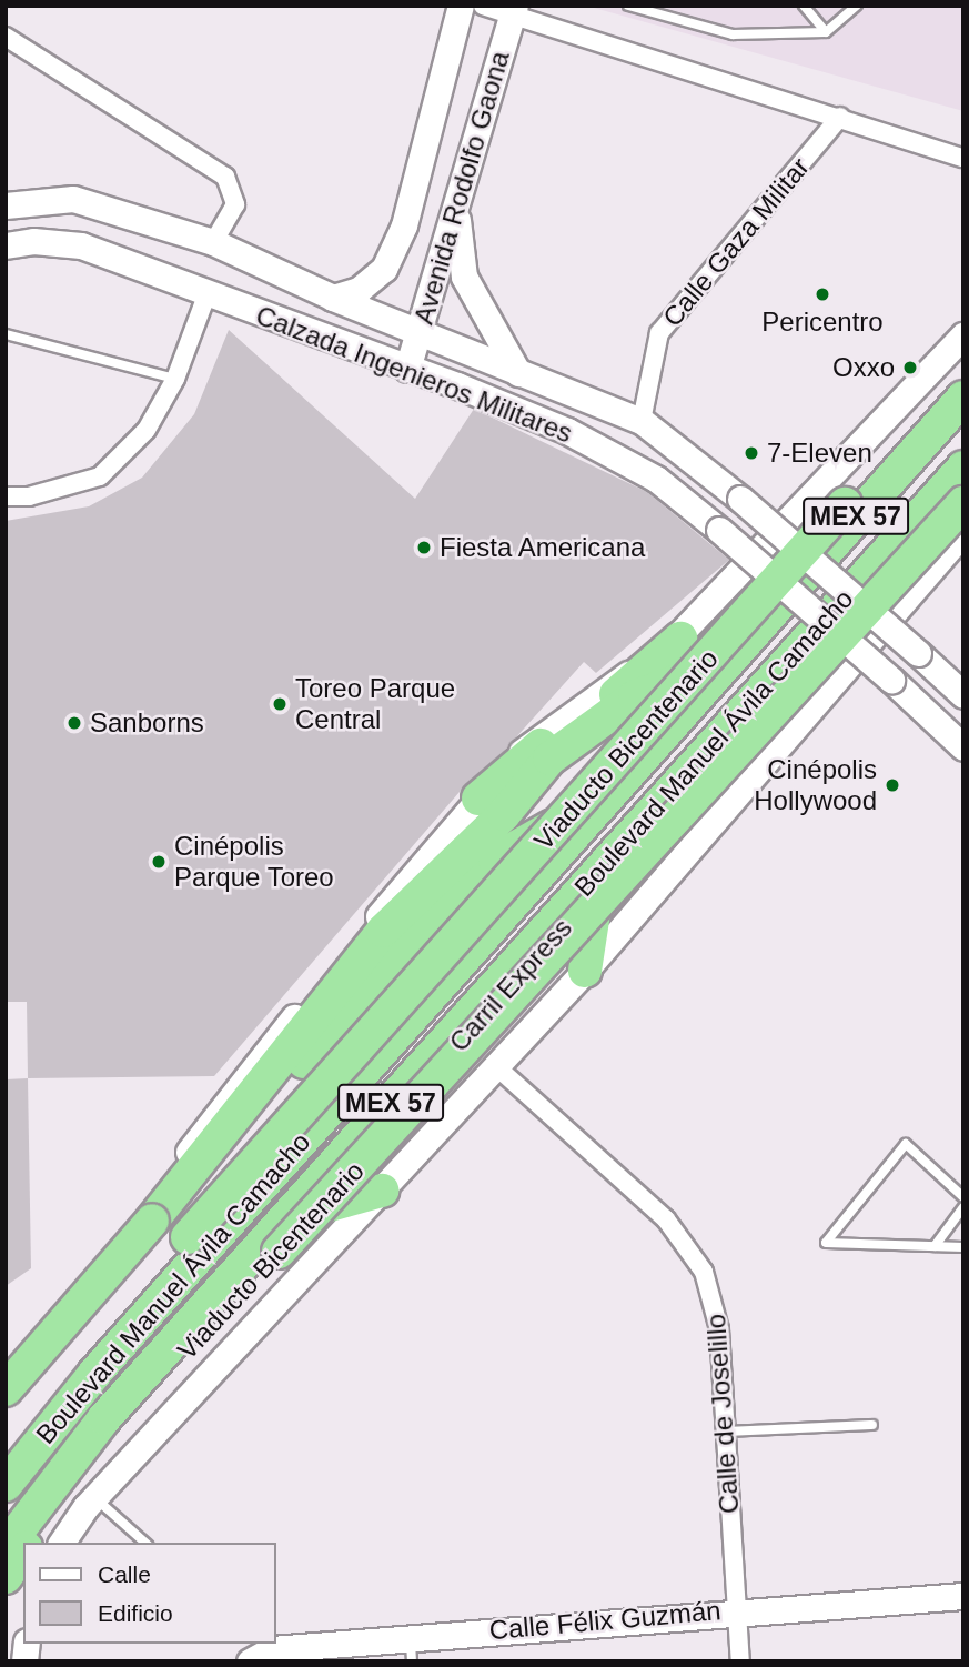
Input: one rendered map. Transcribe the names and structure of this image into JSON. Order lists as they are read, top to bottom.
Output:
{
  "streets": {
    "highway": [
      "MEX 57",
      "Boulevard Manuel Ávila Camacho",
      "Viaducto Bicentenario",
      "Carril Express"
    ],
    "main road": ["Avenida Rodolfo Gaona", "Calzada Ingenieros Militares", "Calle Félix Guzmán"],
    "street": ["Calle Gaza Militar", "Calle de Joselillo"]
  },
  "crossings": [
    ["Avenida Rodolfo Gaona", "Calzada Ingenieros Militares"],
    ["Calle Gaza Militar", "Calzada Ingenieros Militares"],
    ["Boulevard Manuel Ávila Camacho", "Calle de Joselillo"],
    ["Calle de Joselillo", "Calle Félix Guzmán"]
  ],
  "places": [
    "Pericentro",
    "Oxxo",
    "7-Eleven",
    "Fiesta Americana",
    "Toreo Parque Central",
    "Sanborns",
    "Cinépolis Hollywood",
    "Cinépolis Parque Toreo"
  ],
  "legend": ["Calle", "Edificio"]
}
